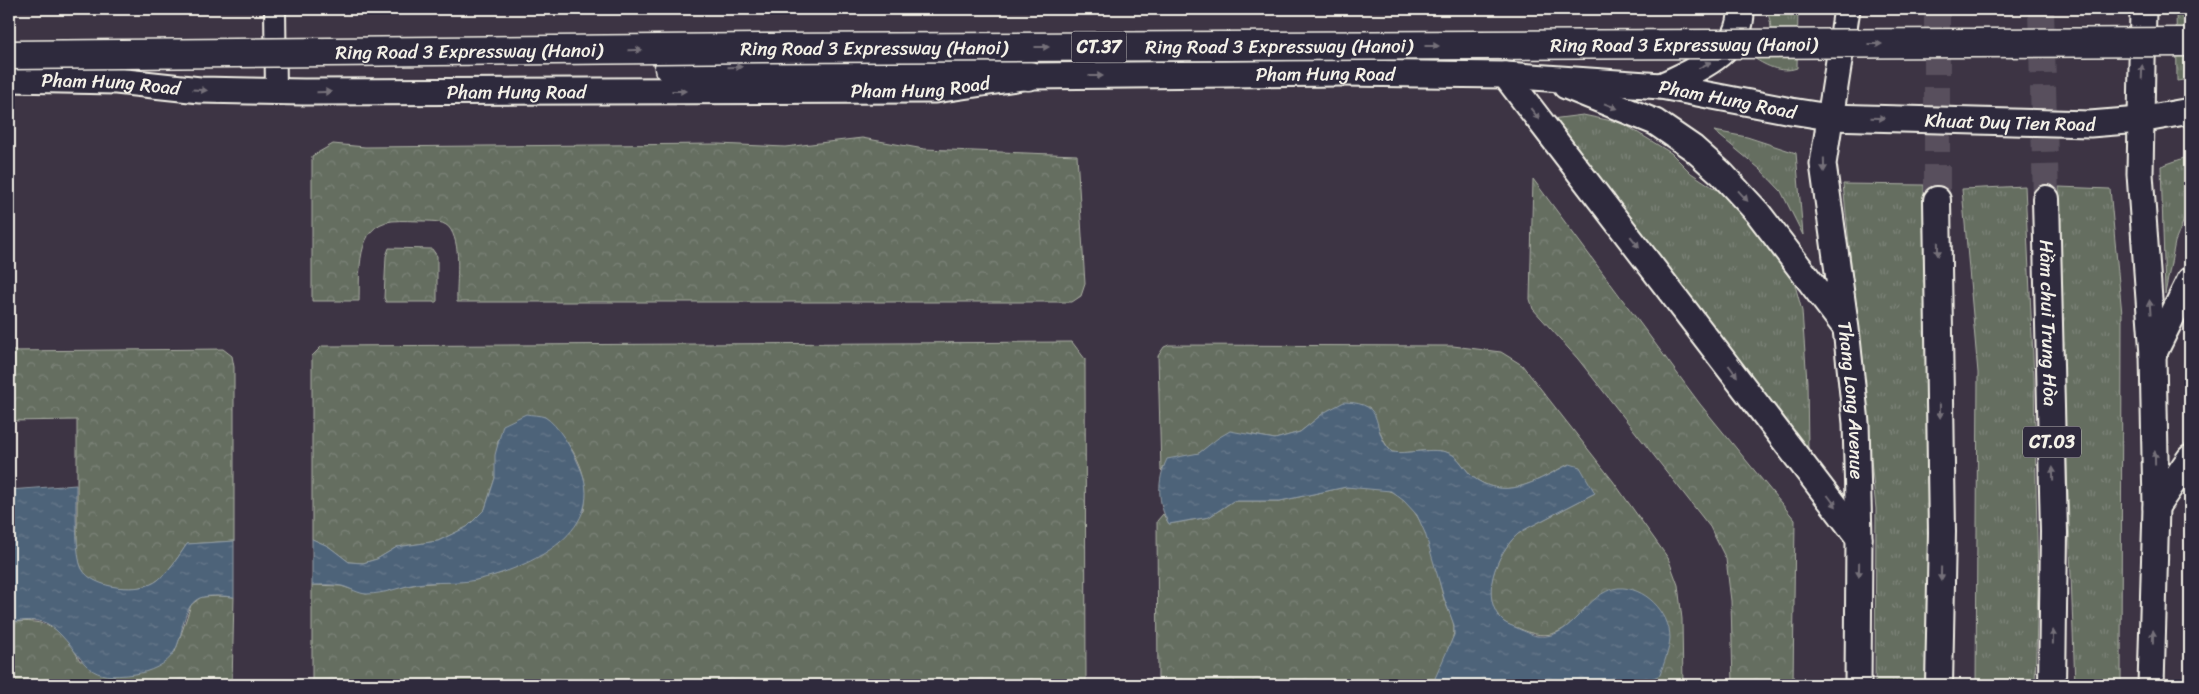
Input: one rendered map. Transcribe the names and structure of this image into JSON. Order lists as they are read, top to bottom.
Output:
{
  "streets": {
    "highway": [
      "Ring Road 3 Expressway (Hanoi)",
      "CT.37",
      "Hầm chui Trung Hòa",
      "CT.03"
    ],
    "main road": ["Pham Hung Road", "Khuat Duy Tien Road", "Thang Long Avenue"]
  },
  "crossings": [
    ["Pham Hung Road", "Khuat Duy Tien Road"],
    ["Pham Hung Road", "Thang Long Avenue"],
    ["Khuat Duy Tien Road", "Thang Long Avenue"]
  ],
  "one_way": ["Pham Hung Road", "Khuat Duy Tien Road", "Thang Long Avenue"]
}
